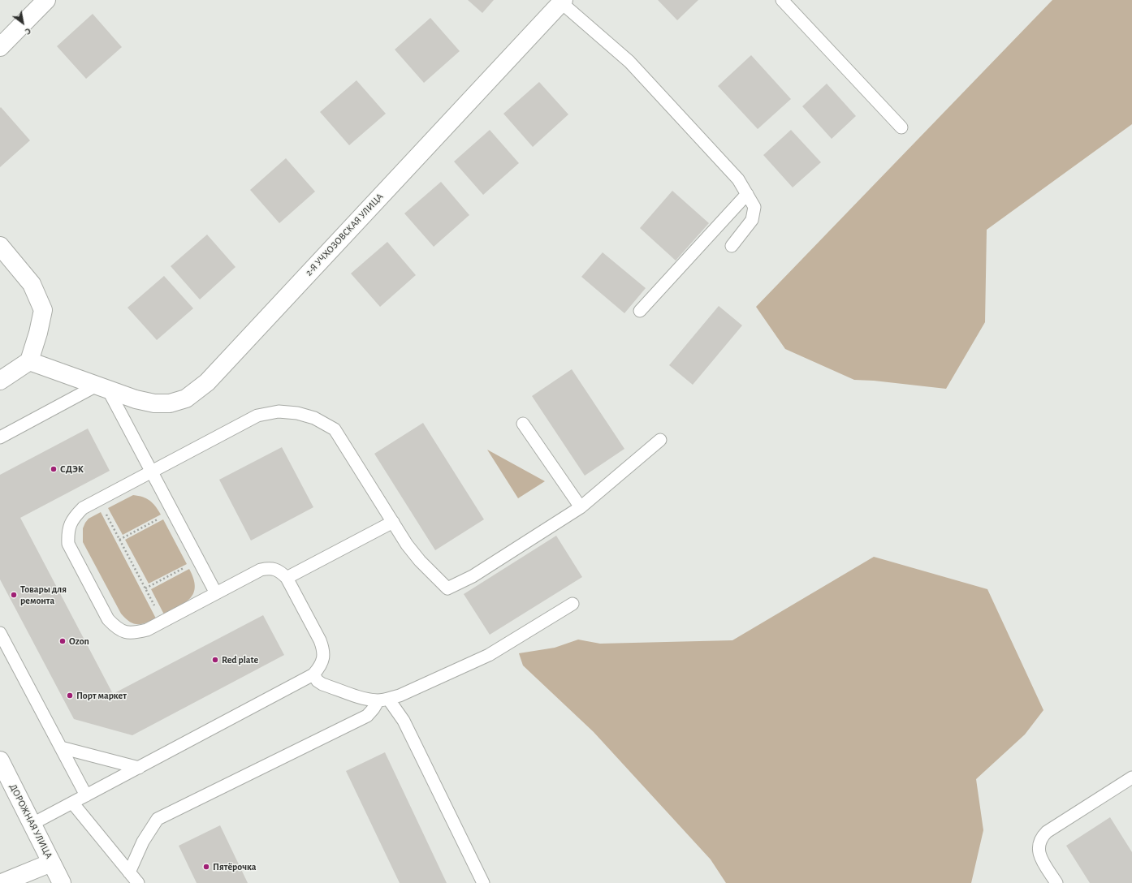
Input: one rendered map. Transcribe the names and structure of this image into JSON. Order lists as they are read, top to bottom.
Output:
{
  "streets": {
    "street": ["2-Я УЧХОЗОВСКАЯ УЛИЦА", "ДОРОЖНАЯ УЛИЦА"]
  },
  "places": [
    "СДЭК",
    "Товары для ремонта",
    "Ozon",
    "Red plate",
    "Порт маркет",
    "Пятёрочка"
  ],
  "north": "bottom right"
}
